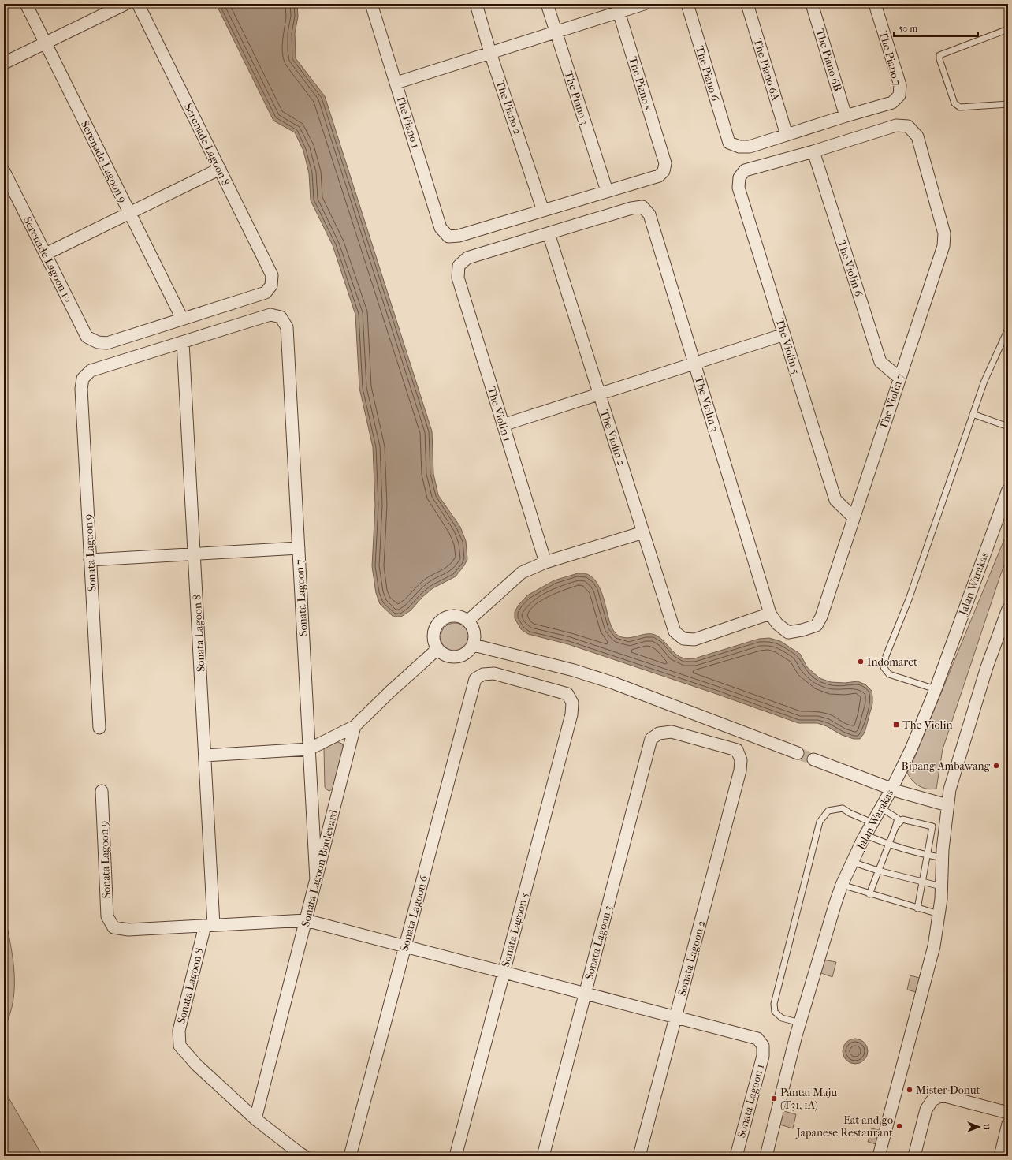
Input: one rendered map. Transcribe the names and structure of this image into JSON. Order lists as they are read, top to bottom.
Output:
{
  "streets": {
    "street": [
      "The Piano 7",
      "The Piano 6B",
      "The Piano 6A",
      "The Piano 6",
      "The Piano 5",
      "The Piano 3",
      "The Piano 2",
      "The Piano 1",
      "Serenade Lagoon 8",
      "Serenade Lagoon 9",
      "Serenade Lagoon 10",
      "The Violin 6",
      "The Violin 5",
      "The Violin 7",
      "The Violin 3",
      "The Violin 1",
      "The Violin 2",
      "Sonata Lagoon 9",
      "Jalan Warakas",
      "Sonata Lagoon 7",
      "Sonata Lagoon 8",
      "Sonata Lagoon Boulevard",
      "Sonata Lagoon 6",
      "Sonata Lagoon 5",
      "Sonata Lagoon 3",
      "Sonata Lagoon 2",
      "Sonata Lagoon 1"
    ]
  },
  "crossings": [
    ["The Piano 7", "The Piano 6B"],
    ["The Piano 6A", "The Piano 6"],
    ["The Piano 5", "The Piano 3"],
    ["The Piano 2", "The Piano 1"],
    ["Serenade Lagoon 8", "Serenade Lagoon 9"],
    ["Serenade Lagoon 8", "Serenade Lagoon 10"],
    ["Serenade Lagoon 9", "Serenade Lagoon 10"],
    ["The Violin 6", "The Violin 5"],
    ["The Violin 6", "The Violin 7"],
    ["The Violin 5", "The Violin 7"],
    ["The Violin 7", "The Violin 3"],
    ["The Violin 7", "The Violin 2"],
    ["The Violin 3", "The Violin 1"],
    ["The Violin 3", "The Violin 2"],
    ["The Violin 1", "The Violin 2"],
    ["Sonata Lagoon 9", "Sonata Lagoon 7"],
    ["Sonata Lagoon 9", "Sonata Lagoon 8"],
    ["Sonata Lagoon 7", "Sonata Lagoon 8"],
    ["Sonata Lagoon 7", "Sonata Lagoon Boulevard"],
    ["Sonata Lagoon 8", "Sonata Lagoon Boulevard"],
    ["Sonata Lagoon 6", "Sonata Lagoon 5"],
    ["Sonata Lagoon 3", "Sonata Lagoon 2"],
    ["Sonata Lagoon 2", "Sonata Lagoon 1"]
  ],
  "places": {
    "other": [
      "Indomaret",
      "Bipang Ambawang",
      "Mister Donut",
      "Pantai Maju (T31, 1A)",
      "Eat and go Japanese Restaurant"
    ],
    "transit": ["The Violin"]
  },
  "scale_bar": "50 m",
  "north": "right"
}
